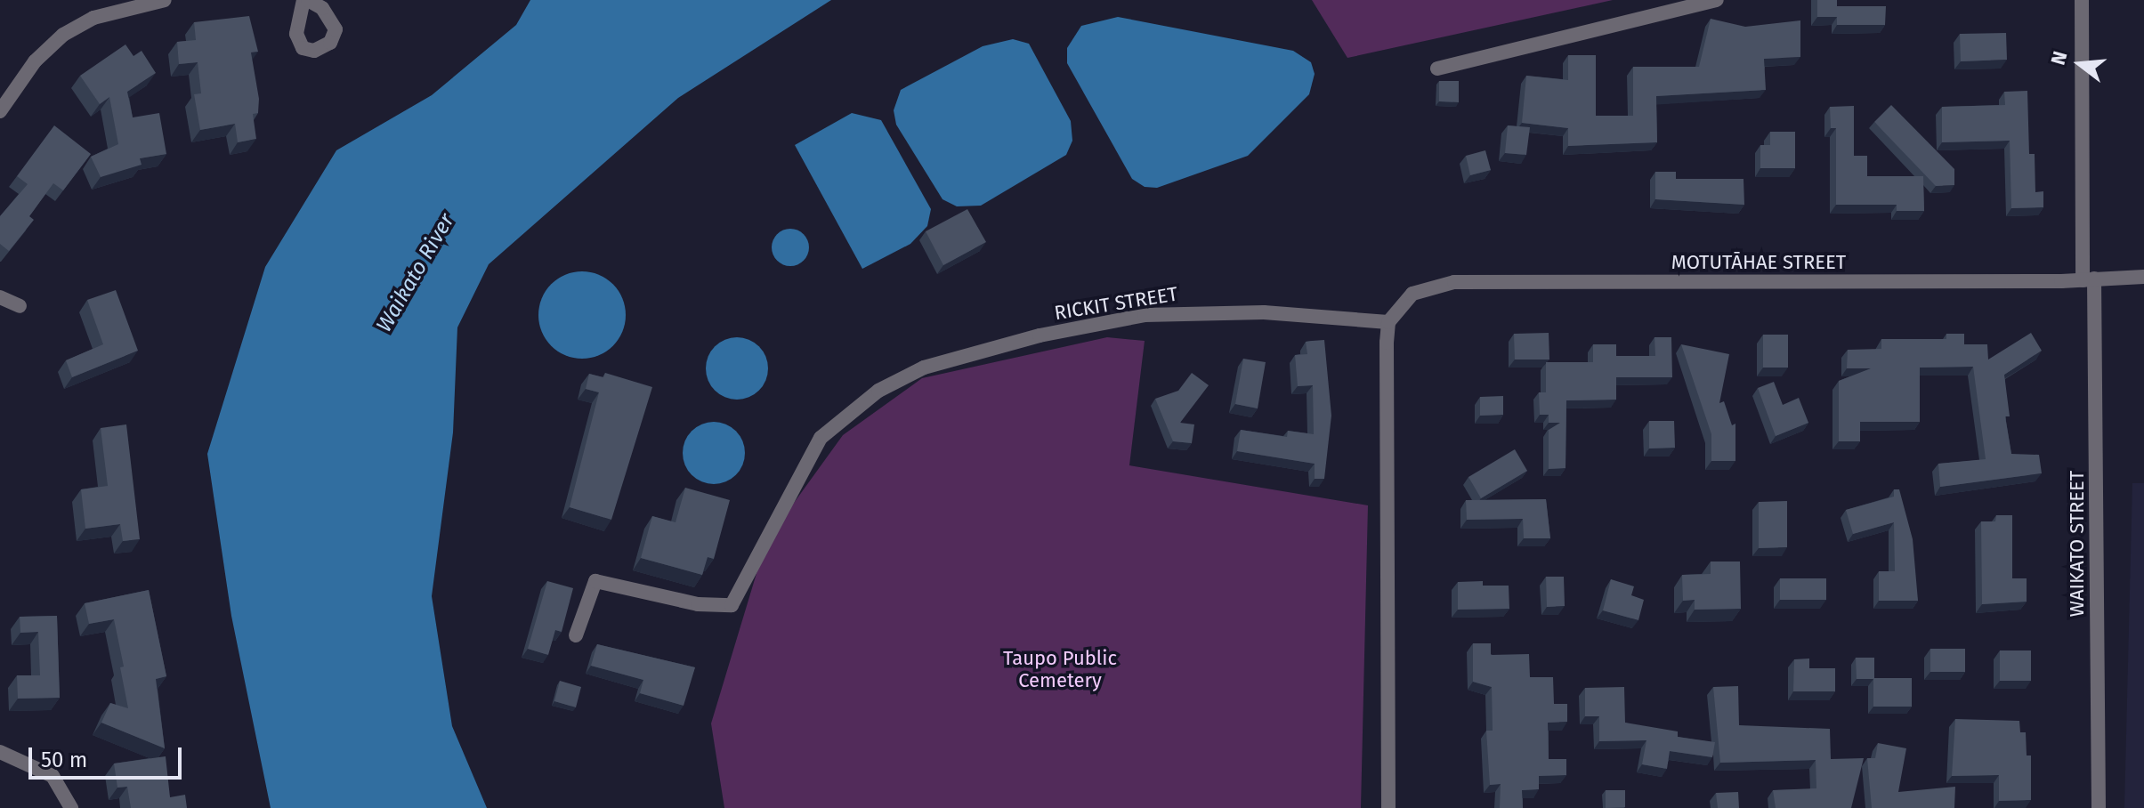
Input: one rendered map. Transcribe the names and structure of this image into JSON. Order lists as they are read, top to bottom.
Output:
{
  "streets": {
    "street": ["MOTUTĀHAE STREET", "RICKIT STREET", "WAIKATO STREET"]
  },
  "crossings": [
    ["MOTUTĀHAE STREET", "RICKIT STREET"],
    ["MOTUTĀHAE STREET", "WAIKATO STREET"]
  ],
  "water": ["Waikato River"],
  "parks": ["Taupo Public Cemetery"],
  "scale_bar": "50 m",
  "north": "left"
}
